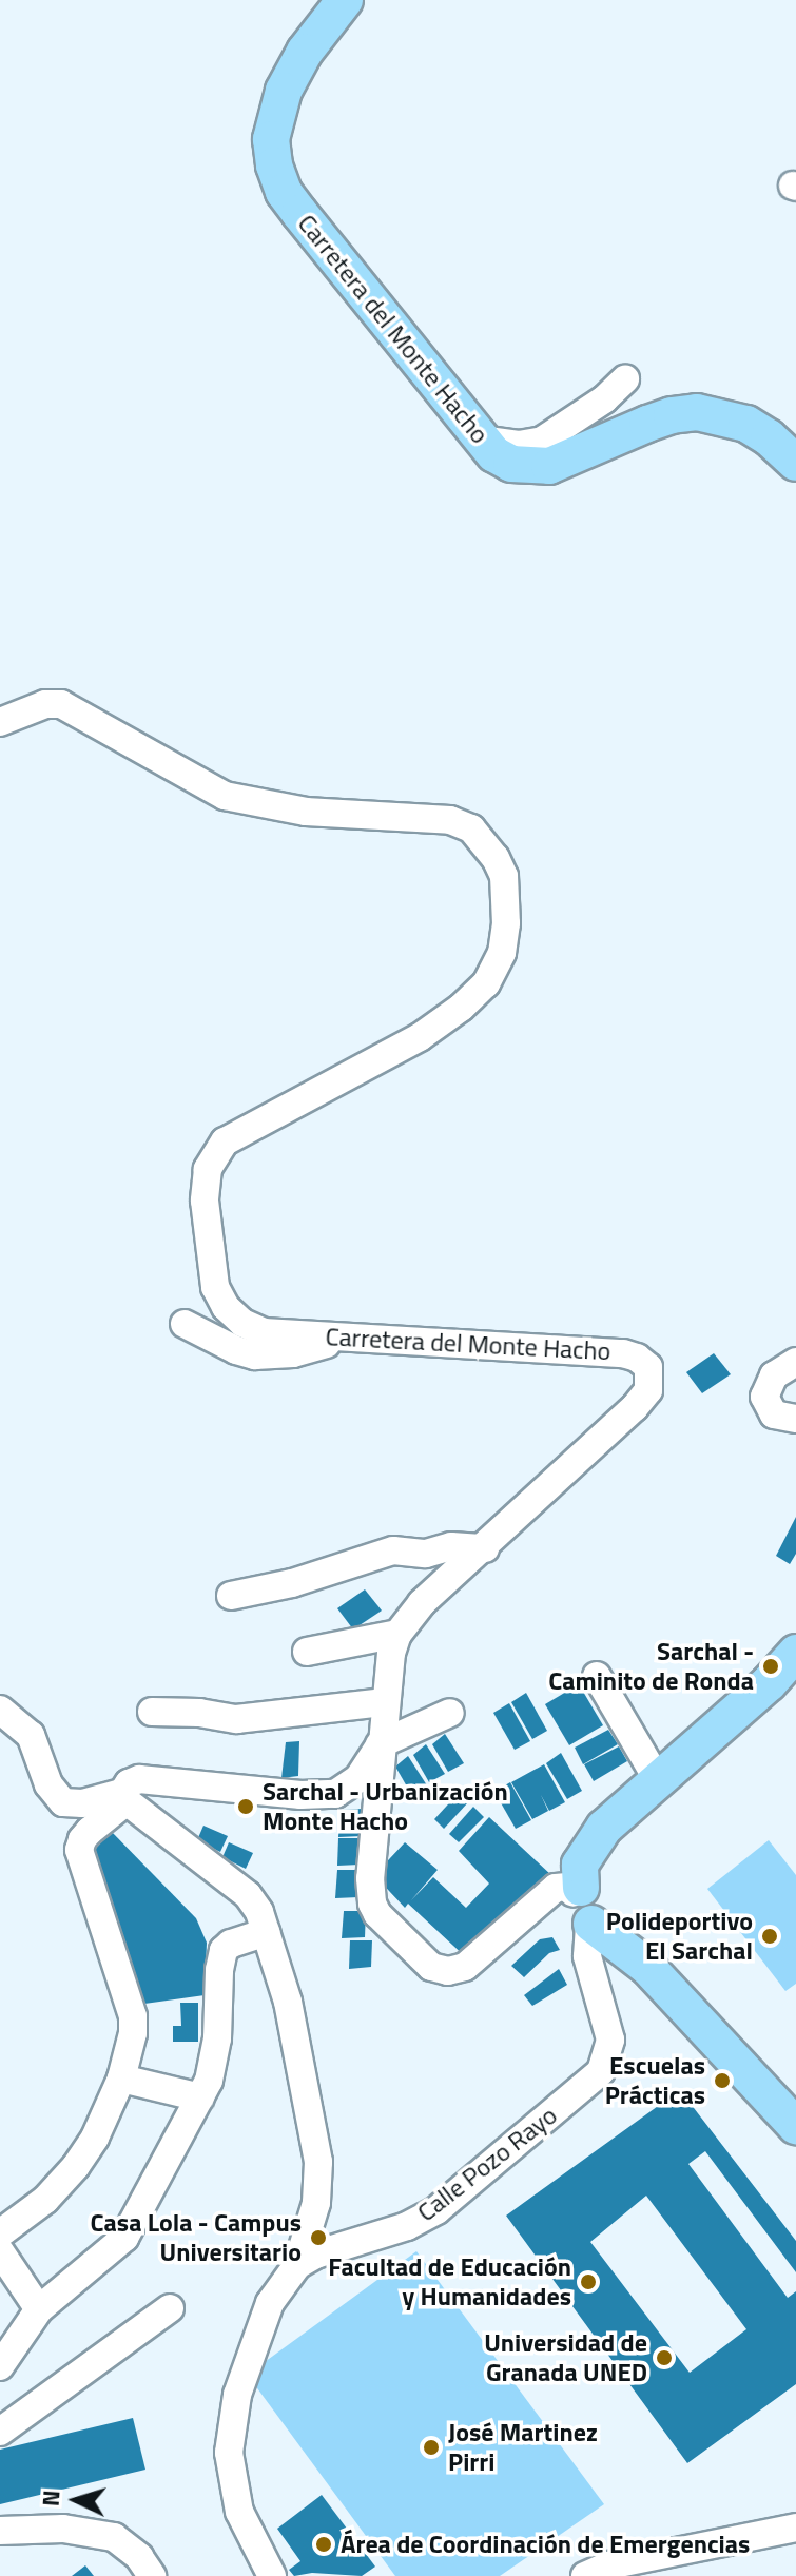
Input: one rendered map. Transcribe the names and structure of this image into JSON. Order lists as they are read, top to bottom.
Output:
{
  "streets": {
    "main road": ["Carretera del Monte Hacho"],
    "street": ["Calle Pozo Rayo"]
  },
  "places": [
    "Sarchal - Caminito de Ronda",
    "Sarchal - Urbanización Monte Hacho",
    "Polideportivo El Sarchal",
    "Escuelas Prácticas",
    "Casa Lola - Campus Universitario",
    "Facultad de Educación y Humanidades",
    "Universidad de Granada UNED",
    "José Martinez Pirri",
    "Área de Coordinación de Emergencias"
  ],
  "north": "left"
}
